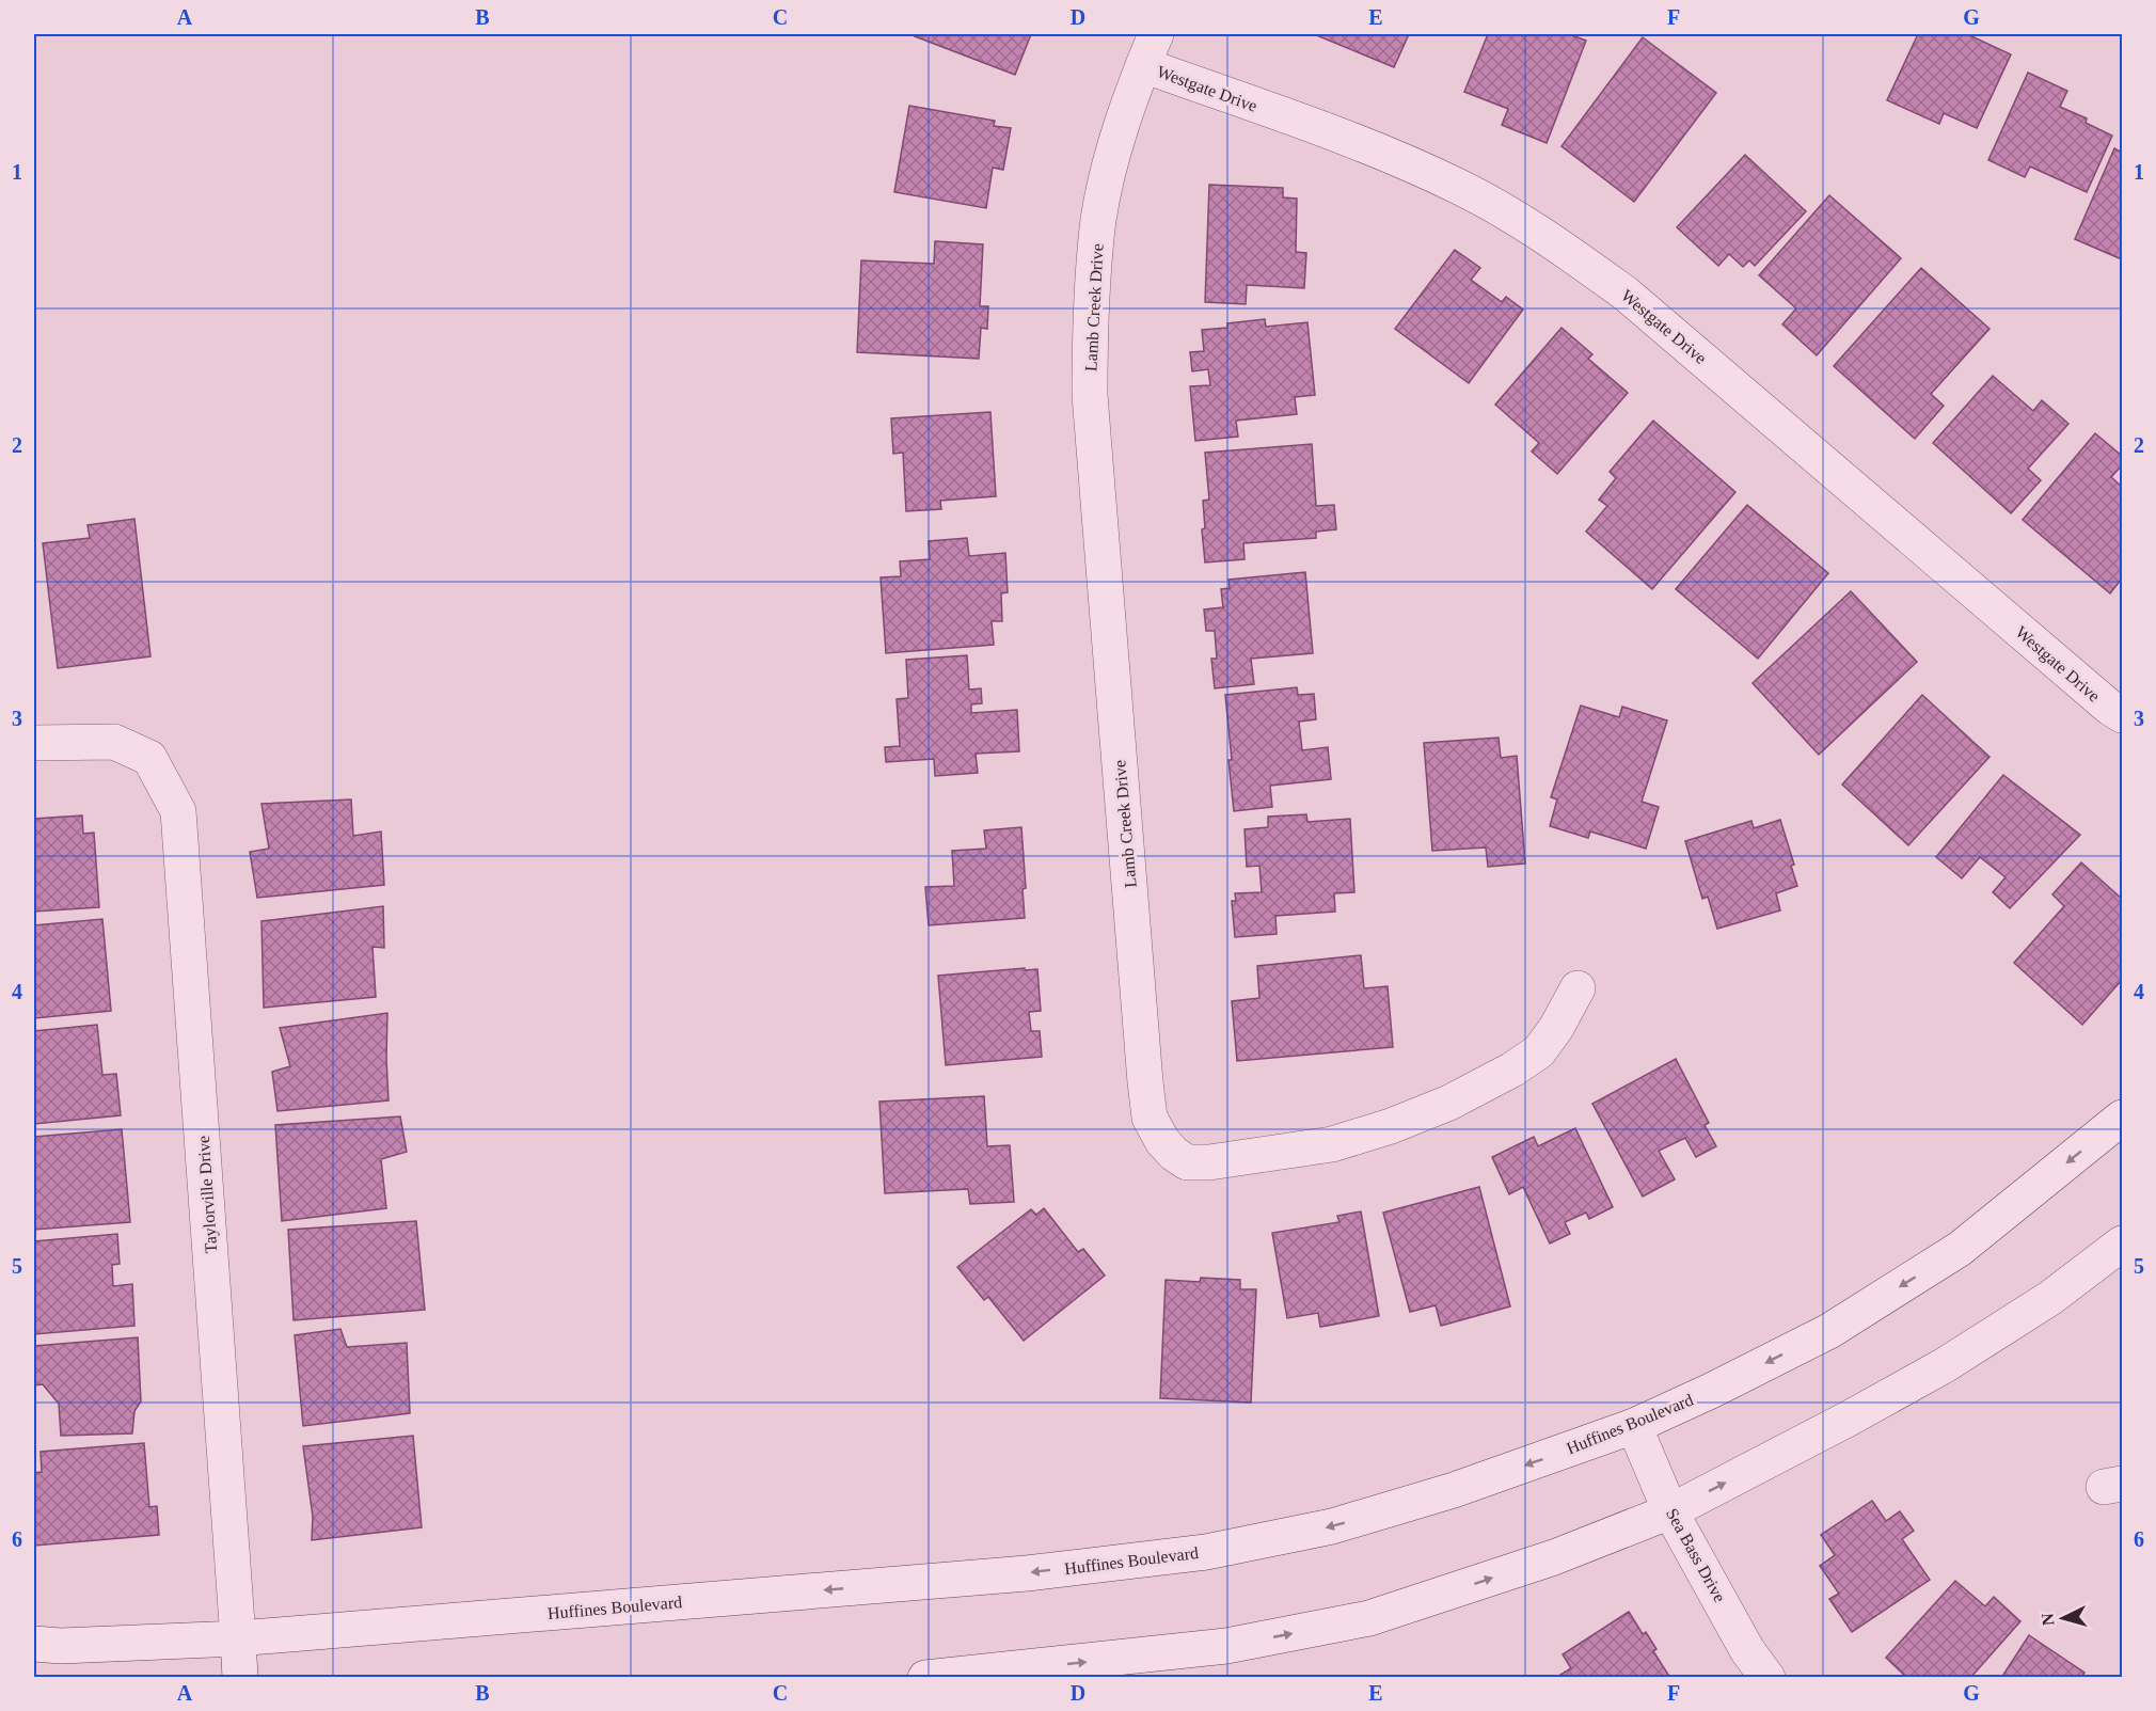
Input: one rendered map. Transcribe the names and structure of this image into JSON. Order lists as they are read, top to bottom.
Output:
{
  "streets": {
    "street": [
      "Westgate Drive",
      "Lamb Creek Drive",
      "Taylorville Drive",
      "Huffines Boulevard",
      "Sea Bass Drive"
    ]
  },
  "crossings": [
    ["Westgate Drive", "Lamb Creek Drive"],
    ["Taylorville Drive", "Huffines Boulevard"],
    ["Huffines Boulevard", "Sea Bass Drive"]
  ],
  "north": "left",
  "grid": {
    "columns": [
      "A",
      "B",
      "C",
      "D",
      "E",
      "F",
      "G"
    ],
    "rows": [
      "1",
      "2",
      "3",
      "4",
      "5",
      "6"
    ]
  }
}
